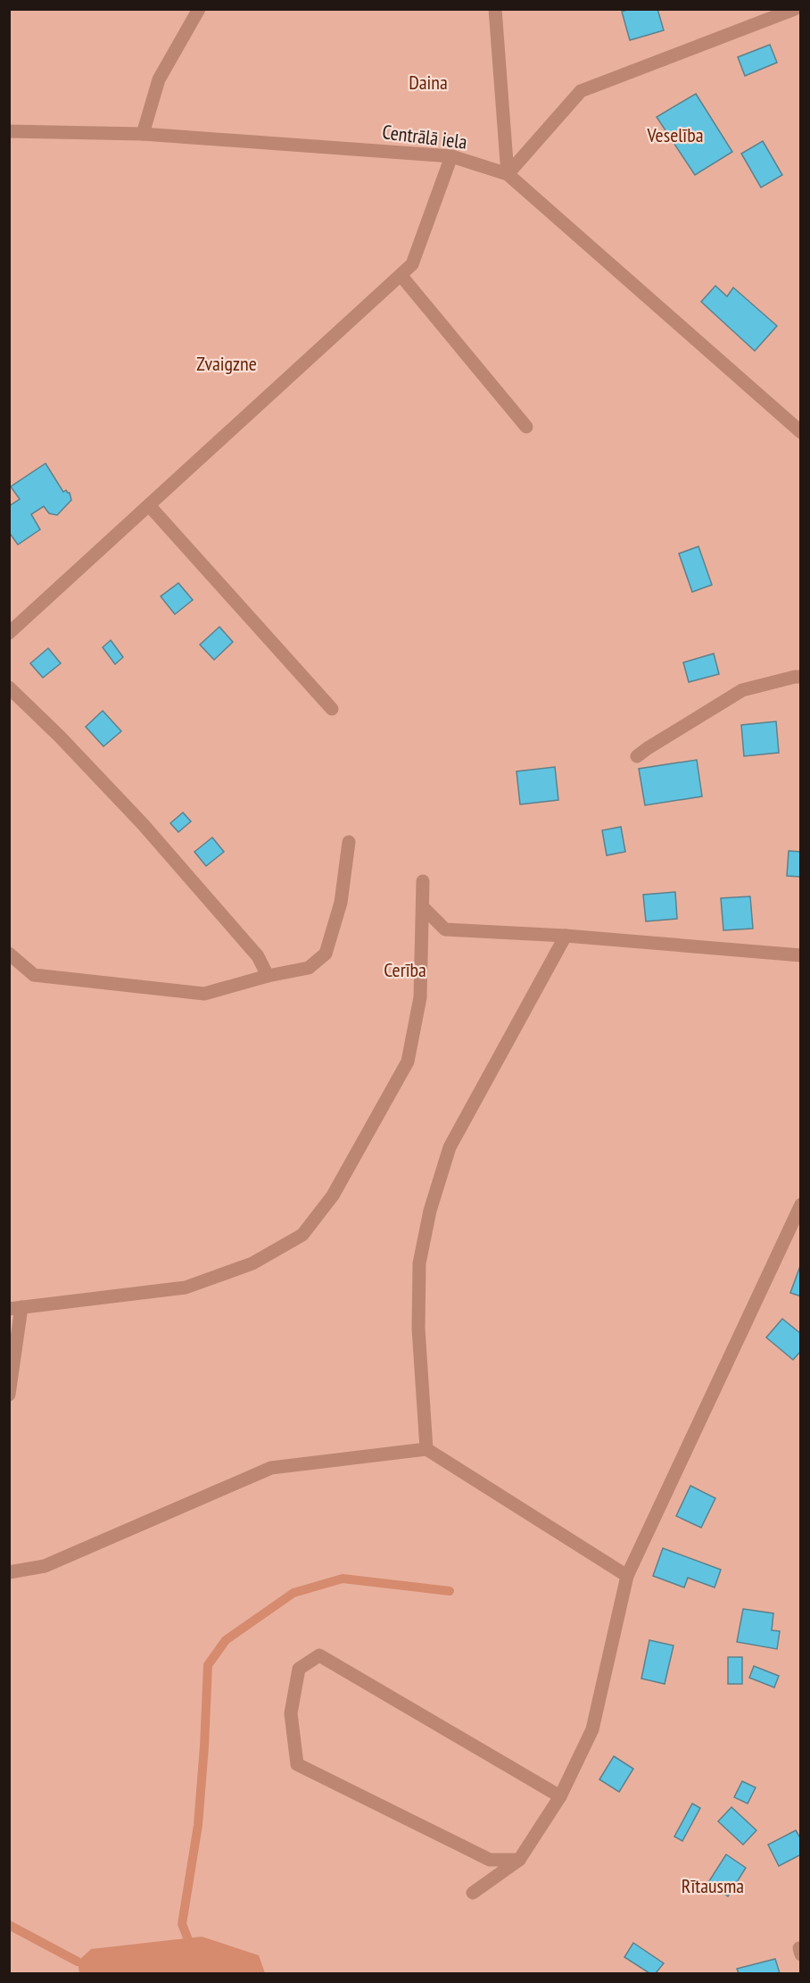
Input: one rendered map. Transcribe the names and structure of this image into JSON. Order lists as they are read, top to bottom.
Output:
{
  "streets": {
    "street": ["Centrālā iela"]
  },
  "parks": [
    "Daina",
    "Veselība",
    "Zvaigzne",
    "Cerība",
    "Rītausma"
  ]
}
